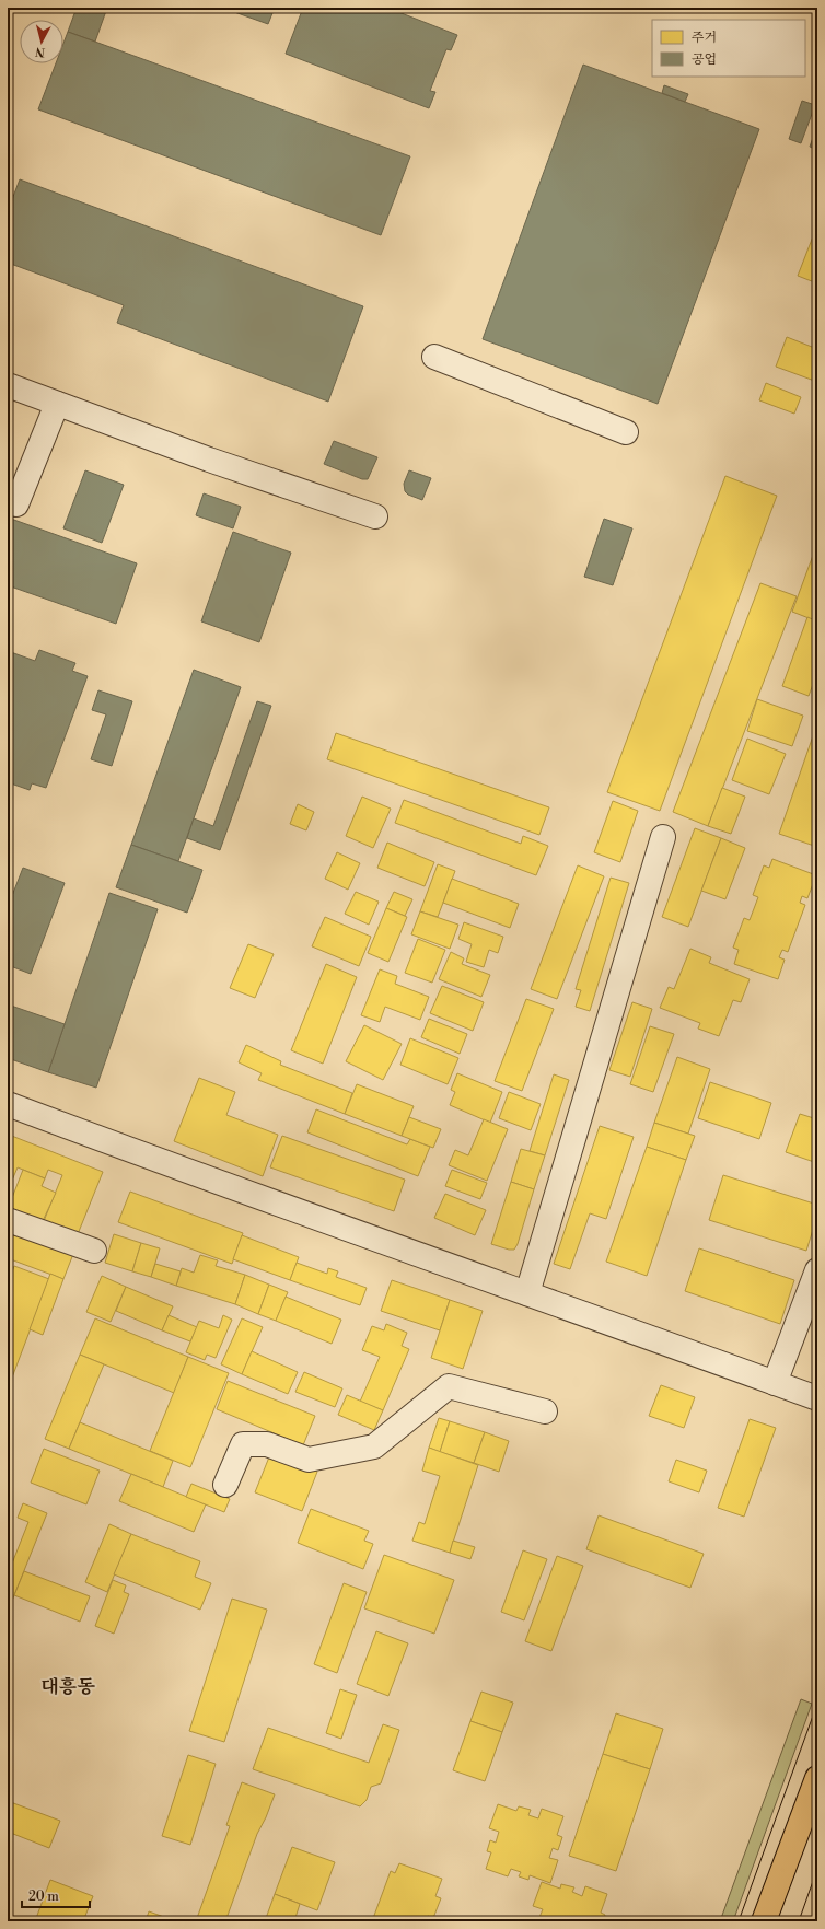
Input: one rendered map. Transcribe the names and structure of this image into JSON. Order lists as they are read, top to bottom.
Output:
{
  "districts": ["대흥동"],
  "legend": ["주거", "공업"],
  "scale_bar": "20 m",
  "north": "bottom"
}
